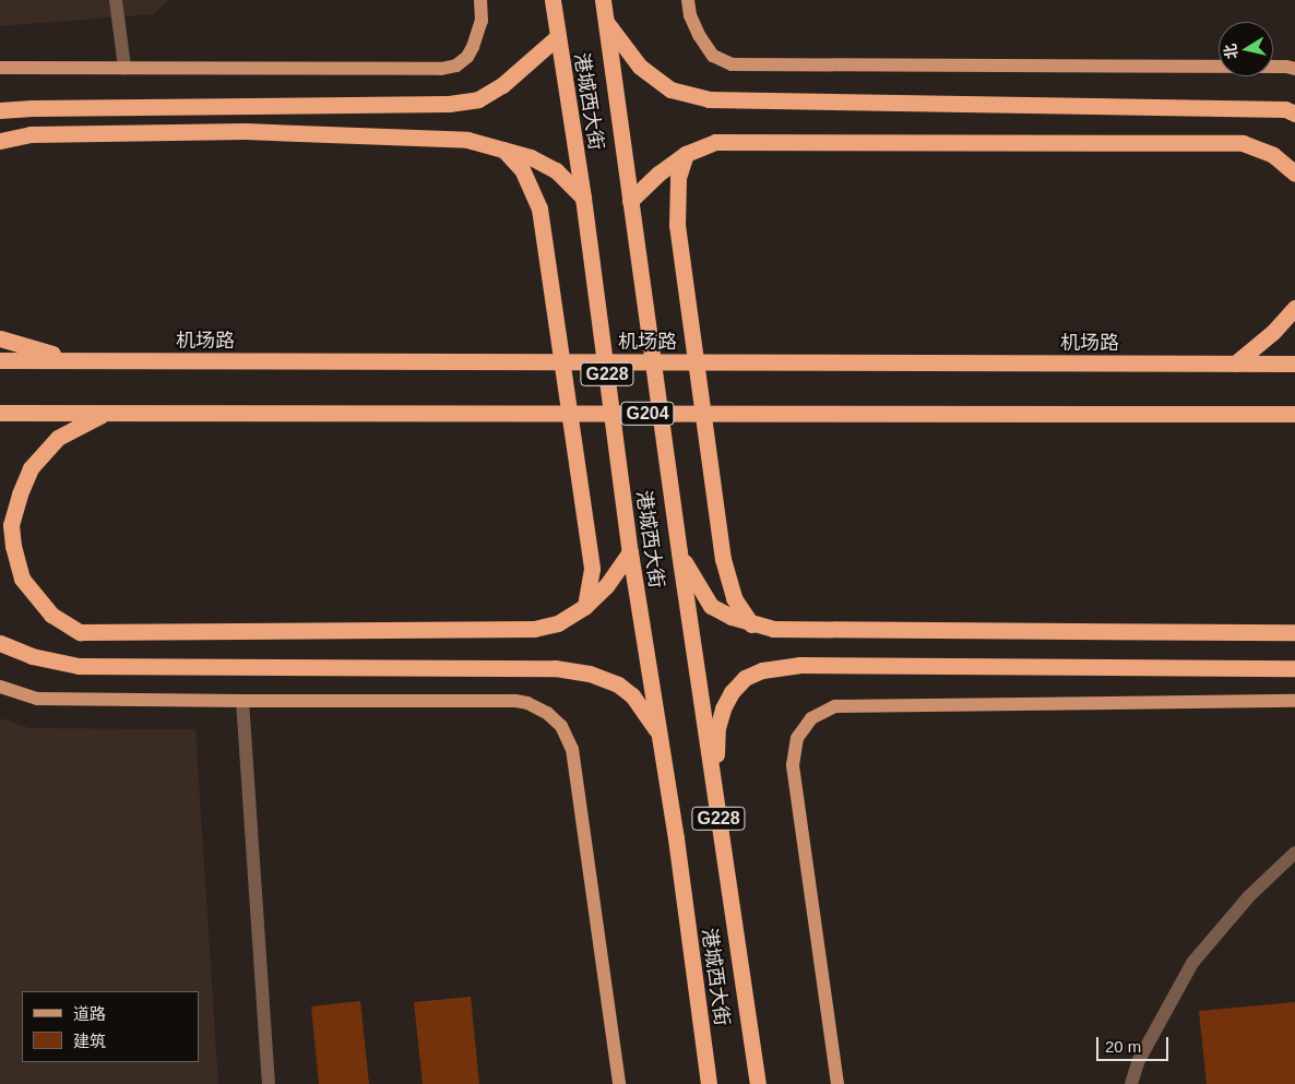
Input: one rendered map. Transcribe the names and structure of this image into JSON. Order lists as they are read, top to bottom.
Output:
{
  "streets": {
    "highway": [
      "港城西大街",
      "机场路",
      "G228",
      "G204"
    ]
  },
  "legend": ["道路", "建筑"],
  "scale_bar": "20 m",
  "north": "left"
}
